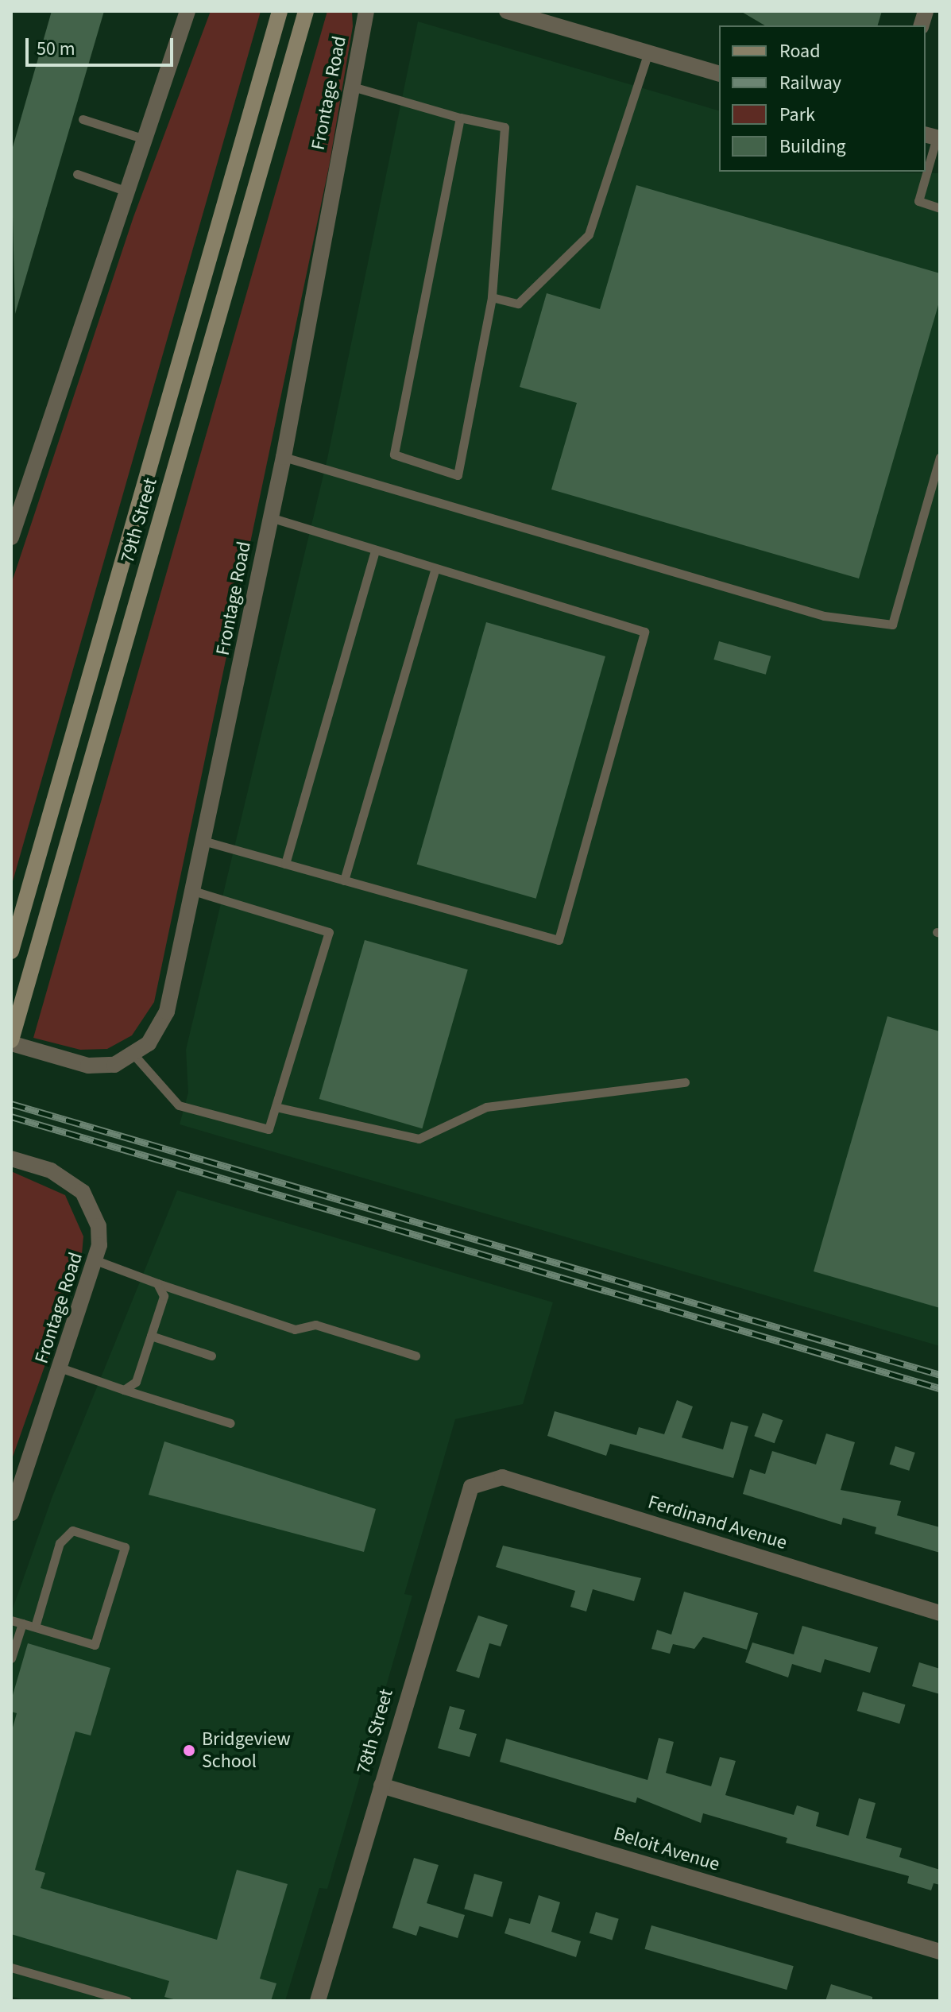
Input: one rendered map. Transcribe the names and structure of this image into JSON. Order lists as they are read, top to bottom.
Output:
{
  "streets": {
    "main road": ["79th Street"],
    "street": [
      "Frontage Road",
      "Ferdinand Avenue",
      "78th Street",
      "Beloit Avenue"
    ]
  },
  "crossings": [
    ["Frontage Road", "79th Street"],
    ["Ferdinand Avenue", "78th Street"],
    ["78th Street", "Beloit Avenue"]
  ],
  "places": ["Bridgeview School"],
  "legend": [
    "Road",
    "Railway",
    "Park",
    "Building"
  ],
  "scale_bar": "50 m"
}
